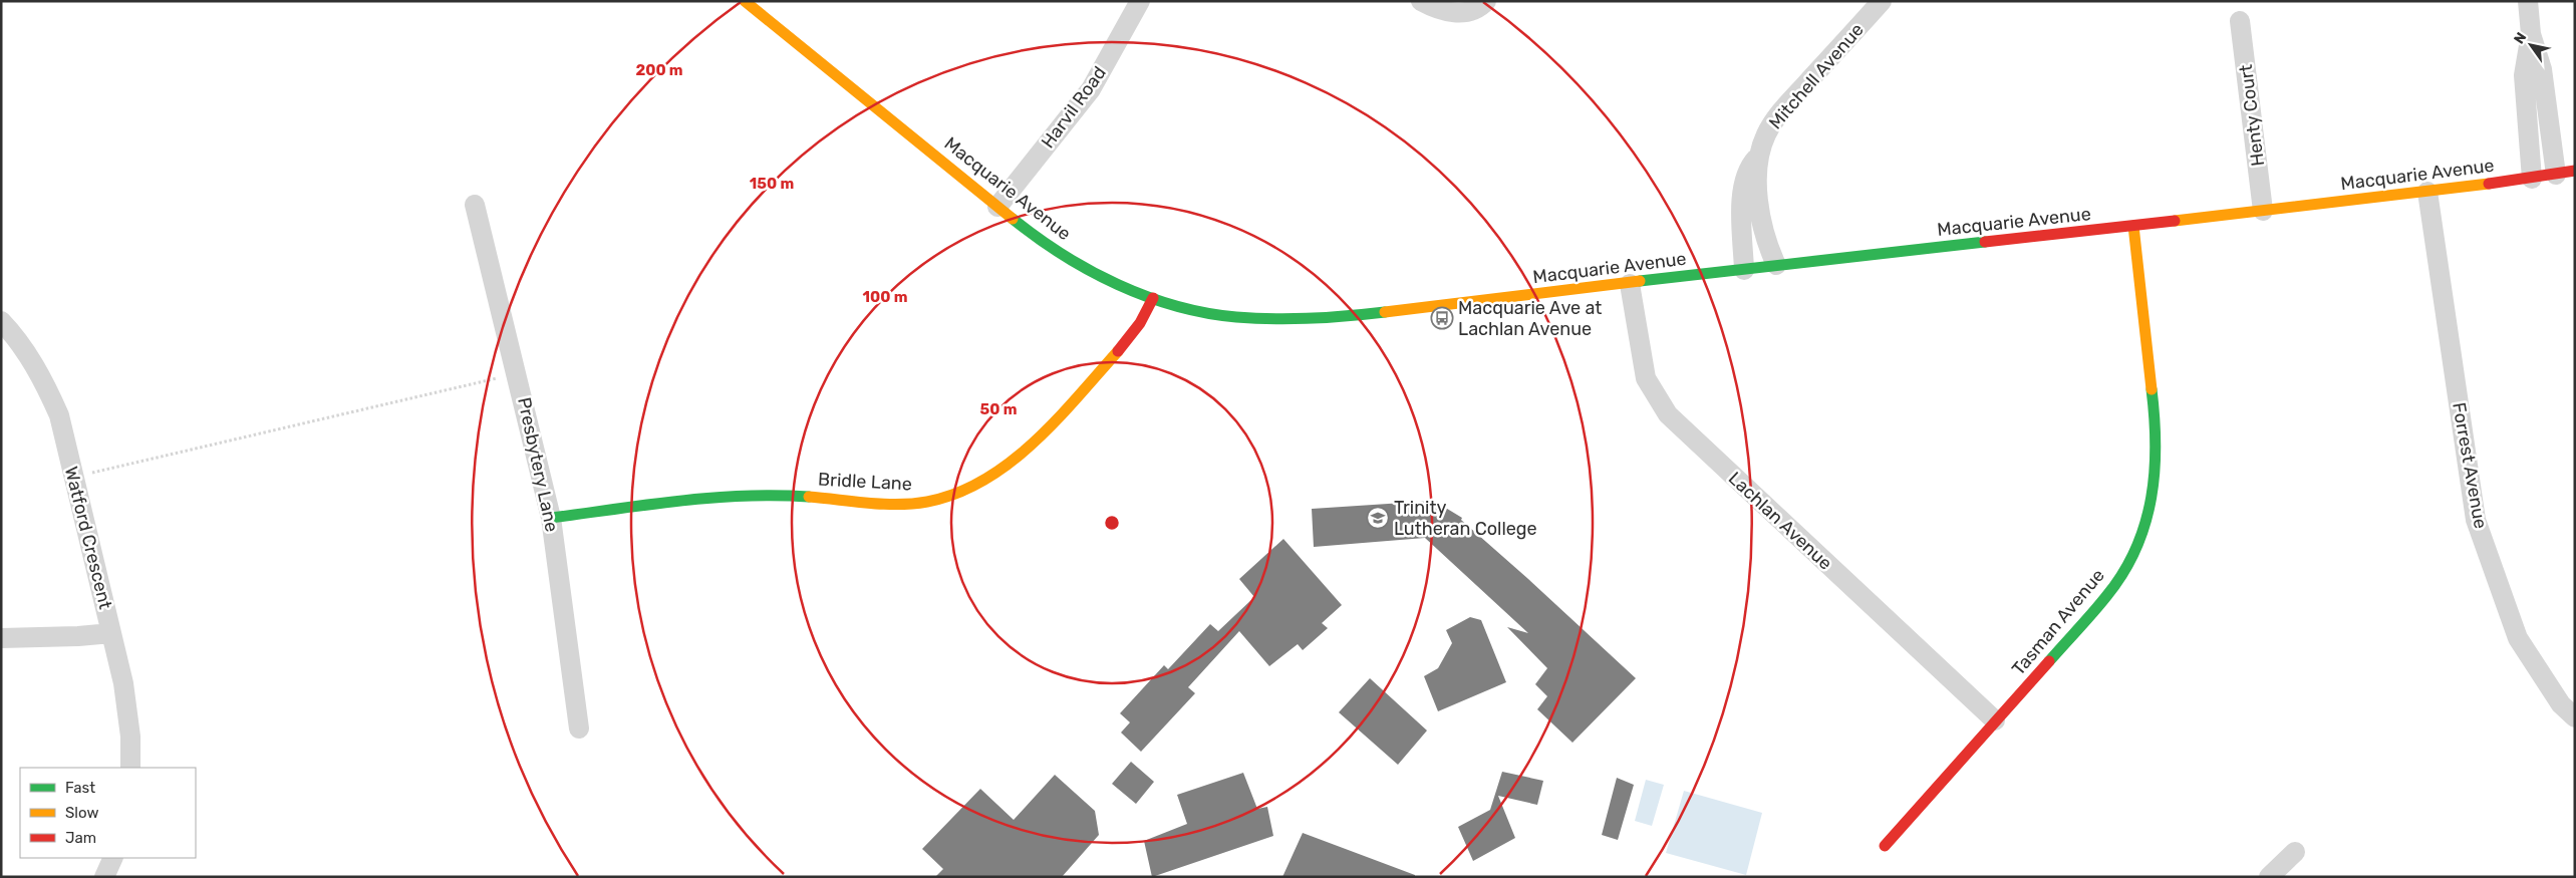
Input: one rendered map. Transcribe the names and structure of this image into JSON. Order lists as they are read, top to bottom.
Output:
{
  "streets": {
    "street": [
      "Mitchell Avenue",
      "Harvil Road",
      "Henty Court",
      "Macquarie Avenue",
      "Presbytery Lane",
      "Forrest Avenue",
      "Bridle Lane",
      "Lachlan Avenue",
      "Watford Crescent",
      "Tasman Avenue"
    ]
  },
  "crossings": [
    ["Mitchell Avenue", "Macquarie Avenue"],
    ["Harvil Road", "Macquarie Avenue"],
    ["Henty Court", "Macquarie Avenue"],
    ["Macquarie Avenue", "Forrest Avenue"],
    ["Macquarie Avenue", "Bridle Lane"],
    ["Macquarie Avenue", "Lachlan Avenue"],
    ["Macquarie Avenue", "Tasman Avenue"],
    ["Presbytery Lane", "Bridle Lane"],
    ["Lachlan Avenue", "Tasman Avenue"]
  ],
  "places": {
    "bus stop": ["Macquarie Ave at Lachlan Avenue"],
    "school or university": ["Trinity Lutheran College"]
  },
  "legend": ["Fast", "Slow", "Jam"],
  "north": "top left",
  "rings": [
    "200 m",
    "150 m",
    "100 m",
    "50 m"
  ]
}
